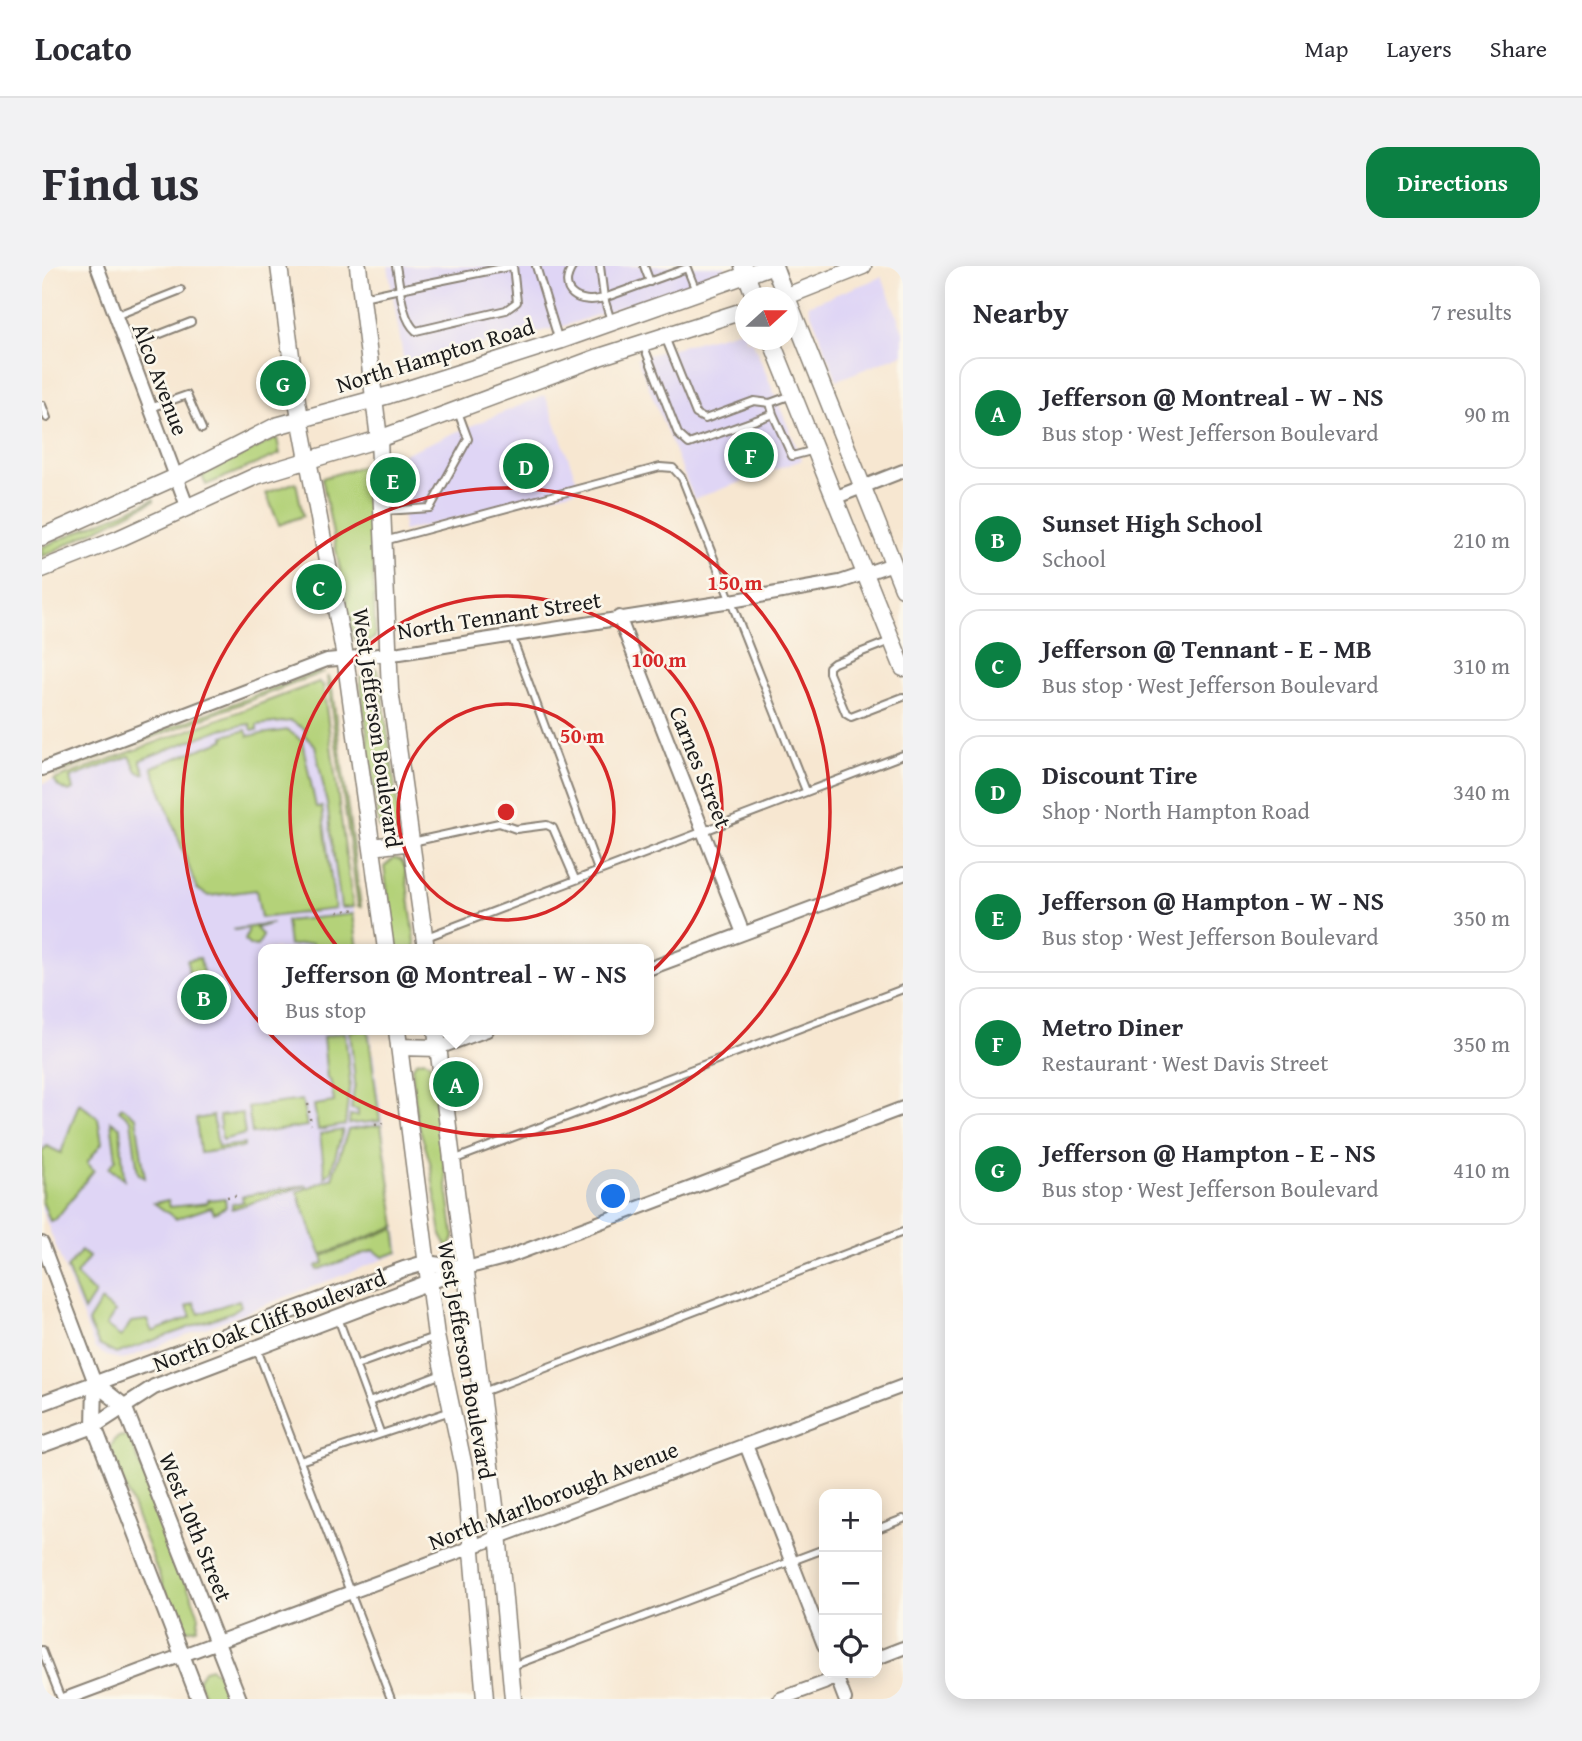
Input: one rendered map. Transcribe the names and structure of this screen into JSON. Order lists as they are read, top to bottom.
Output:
{
  "streets": {
    "main road": ["North Hampton Road", "West Jefferson Boulevard"],
    "street": [
      "Alco Avenue",
      "North Tennant Street",
      "Carnes Street",
      "North Oak Cliff Boulevard",
      "North Marlborough Avenue",
      "West 10th Street"
    ]
  },
  "crossings": [
    ["North Hampton Road", "Alco Avenue"],
    ["North Hampton Road", "West Jefferson Boulevard"],
    ["North Tennant Street", "West Jefferson Boulevard"],
    ["North Tennant Street", "Carnes Street"],
    ["West Jefferson Boulevard", "North Oak Cliff Boulevard"],
    ["West Jefferson Boulevard", "North Marlborough Avenue"],
    ["North Oak Cliff Boulevard", "West 10th Street"],
    ["North Marlborough Avenue", "West 10th Street"]
  ],
  "north": "right",
  "page": {
    "header": "Locato",
    "nav": ["Map", "Layers", "Share"],
    "title": "Find us",
    "buttons": "Directions",
    "heading": ["Nearby", "7 results"],
    "pins": [
      "G",
      "F",
      "D",
      "E",
      "C",
      "B",
      "A"
    ],
    "list": [
      {
        "mark": "A",
        "name": "Jefferson @ Montreal - W - NS",
        "note": "Bus stop · West Jefferson Boulevard",
        "value": "90 m"
      },
      {
        "mark": "B",
        "name": "Sunset High School",
        "note": "School",
        "value": "210 m"
      },
      {
        "mark": "C",
        "name": "Jefferson @ Tennant - E - MB",
        "note": "Bus stop · West Jefferson Boulevard",
        "value": "310 m"
      },
      {
        "mark": "D",
        "name": "Discount Tire",
        "note": "Shop · North Hampton Road",
        "value": "340 m"
      },
      {
        "mark": "E",
        "name": "Jefferson @ Hampton - W - NS",
        "note": "Bus stop · West Jefferson Boulevard",
        "value": "350 m"
      },
      {
        "mark": "F",
        "name": "Metro Diner",
        "note": "Restaurant · West Davis Street",
        "value": "350 m"
      },
      {
        "mark": "G",
        "name": "Jefferson @ Hampton - E - NS",
        "note": "Bus stop · West Jefferson Boulevard",
        "value": "410 m"
      }
    ],
    "popup": ["Jefferson @ Montreal - W - NS", "Bus stop"],
    "map_buttons": ["+", "−"]
  },
  "rings": ["150 m", "100 m", "50 m"]
}
